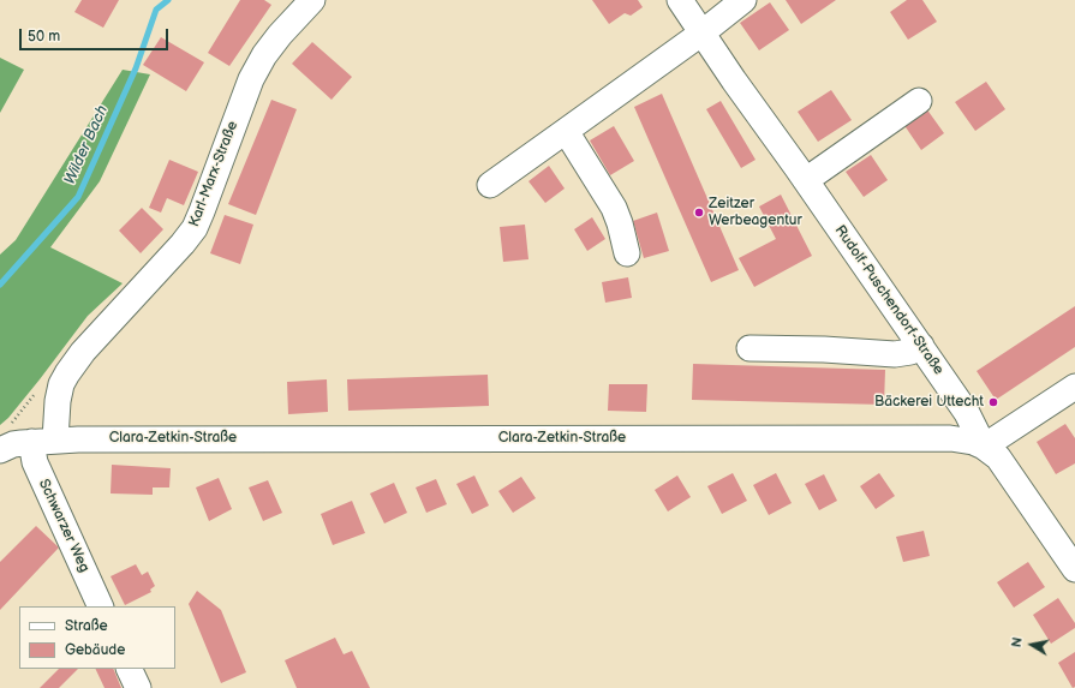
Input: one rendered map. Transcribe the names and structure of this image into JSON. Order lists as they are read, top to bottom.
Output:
{
  "streets": {
    "street": [
      "Karl-Marx-Straße",
      "Rudolf-Puschendorf-Straße",
      "Clara-Zetkin-Straße",
      "Schwarzer Weg"
    ]
  },
  "crossings": [
    ["Karl-Marx-Straße", "Clara-Zetkin-Straße"],
    ["Karl-Marx-Straße", "Schwarzer Weg"],
    ["Rudolf-Puschendorf-Straße", "Clara-Zetkin-Straße"],
    ["Clara-Zetkin-Straße", "Schwarzer Weg"]
  ],
  "water": ["Wilder Bach"],
  "places": ["Zeitzer Werbeagentur", "Bäckerei Uttecht"],
  "legend": ["Straße", "Gebäude"],
  "scale_bar": "50 m",
  "north": "left"
}
